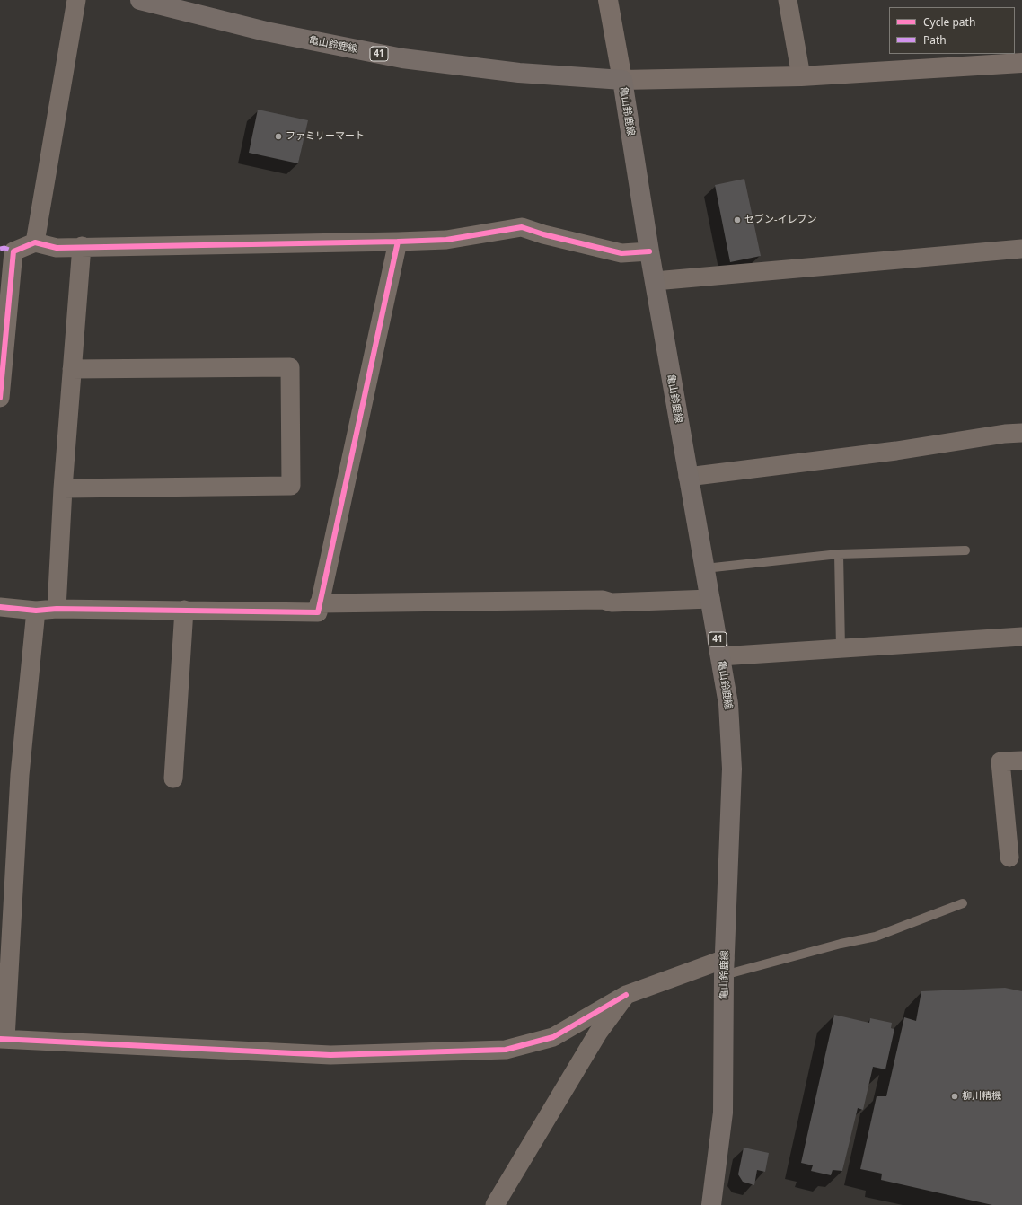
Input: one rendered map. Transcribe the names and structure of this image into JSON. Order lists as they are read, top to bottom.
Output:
{
  "streets": {
    "main road": ["亀山鈴鹿線", "41"]
  },
  "places": ["ファミリーマート", "セブン-イレブン", "柳川精機"],
  "legend": ["Cycle path", "Path"]
}
